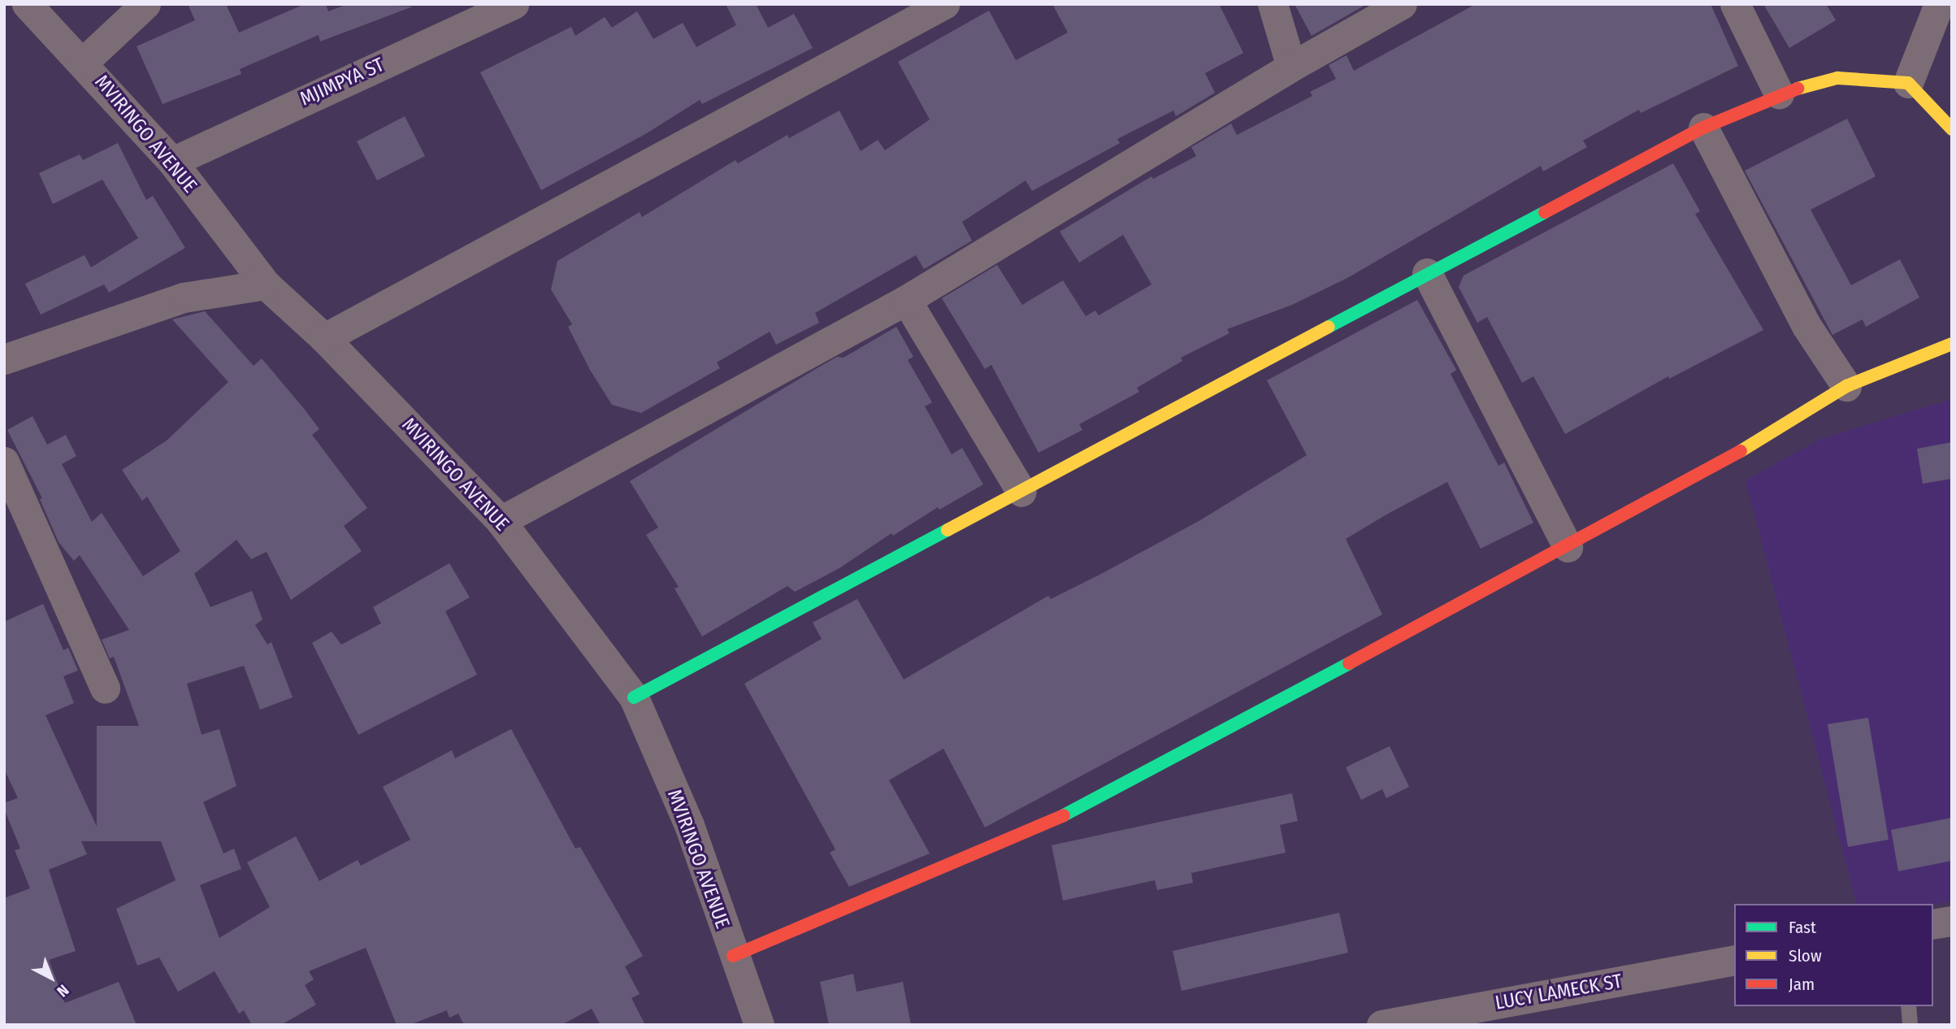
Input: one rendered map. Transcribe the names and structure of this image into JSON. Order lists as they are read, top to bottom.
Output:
{
  "streets": {
    "street": ["MJIMPYA ST", "MVIRINGO AVENUE", "LUCY LAMECK ST"]
  },
  "crossings": [
    ["MJIMPYA ST", "MVIRINGO AVENUE"]
  ],
  "legend": ["Fast", "Slow", "Jam"],
  "north": "bottom right"
}
